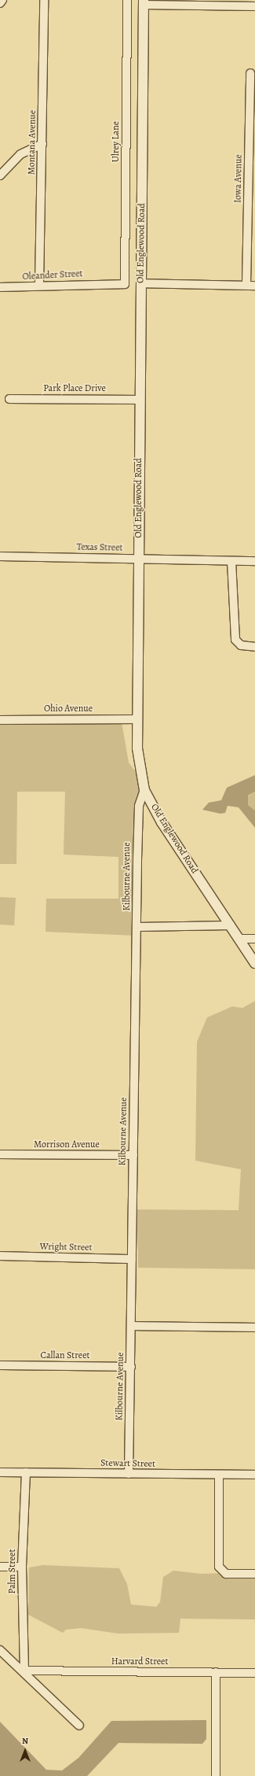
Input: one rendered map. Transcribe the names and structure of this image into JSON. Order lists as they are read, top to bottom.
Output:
{
  "streets": {
    "street": [
      "Ulrey Lane",
      "Montana Avenue",
      "Iowa Avenue",
      "Old Englewood Road",
      "Oleander Street",
      "Park Place Drive",
      "Texas Street",
      "Ohio Avenue",
      "Kilbourne Avenue",
      "Morrison Avenue",
      "Wright Street",
      "Callan Street",
      "Stewart Street",
      "Palm Street",
      "Harvard Street"
    ]
  },
  "crossings": [
    ["Ulrey Lane", "Oleander Street"],
    ["Montana Avenue", "Oleander Street"],
    ["Old Englewood Road", "Park Place Drive"],
    ["Old Englewood Road", "Texas Street"],
    ["Old Englewood Road", "Ohio Avenue"],
    ["Old Englewood Road", "Kilbourne Avenue"],
    ["Kilbourne Avenue", "Morrison Avenue"],
    ["Kilbourne Avenue", "Wright Street"],
    ["Kilbourne Avenue", "Callan Street"],
    ["Kilbourne Avenue", "Stewart Street"],
    ["Stewart Street", "Palm Street"],
    ["Palm Street", "Harvard Street"]
  ],
  "north": "top"
}
